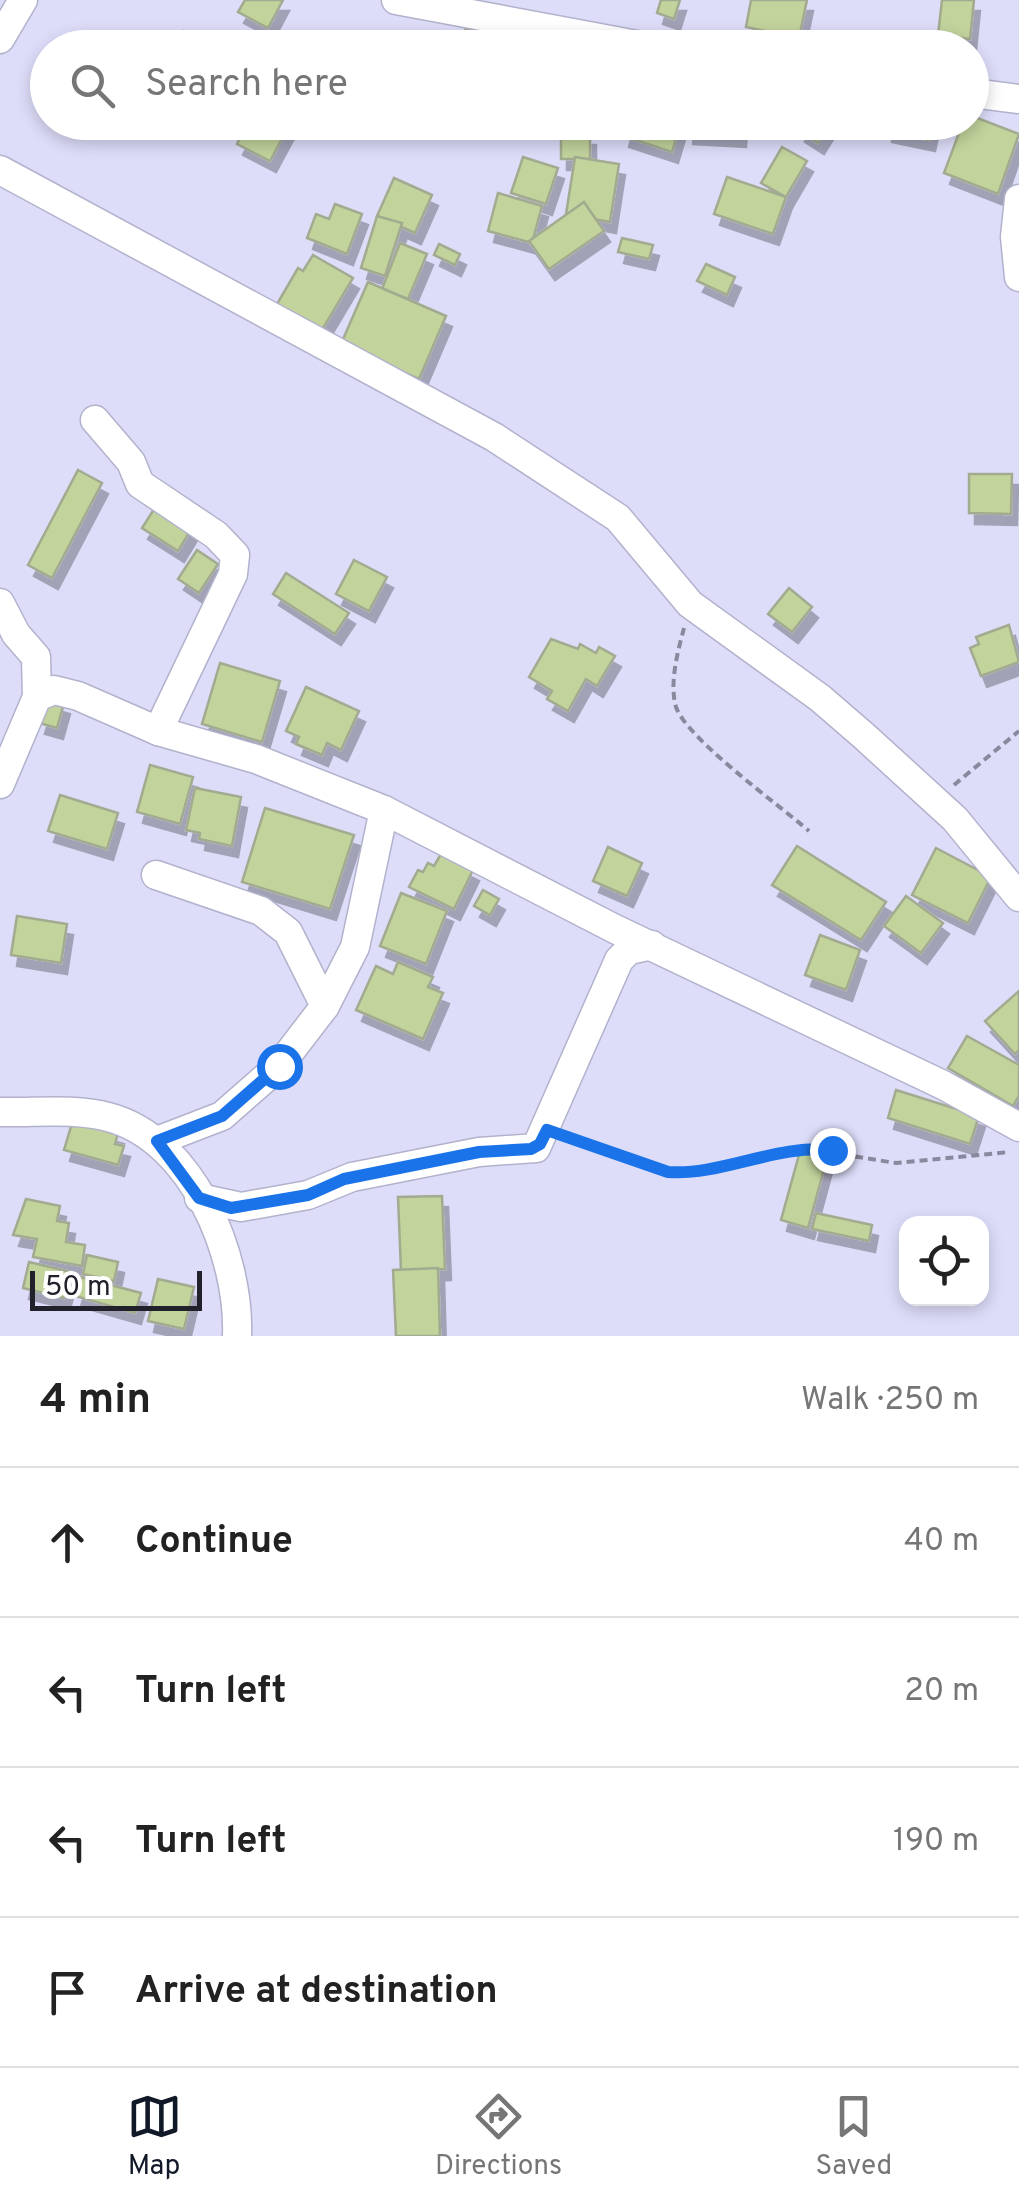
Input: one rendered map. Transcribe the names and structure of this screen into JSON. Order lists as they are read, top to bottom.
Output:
{
  "scale_bar": "50 m",
  "page": {
    "search": "Search here",
    "scale": "50 m",
    "heading": ["4 min", "Walk · 250 m"],
    "list": [
      ["Continue", "40 m"],
      ["Turn left", "20 m"],
      ["Turn left", "190 m"],
      "Arrive at destination"
    ],
    "nav": ["Map", "Directions", "Saved"]
  }
}
